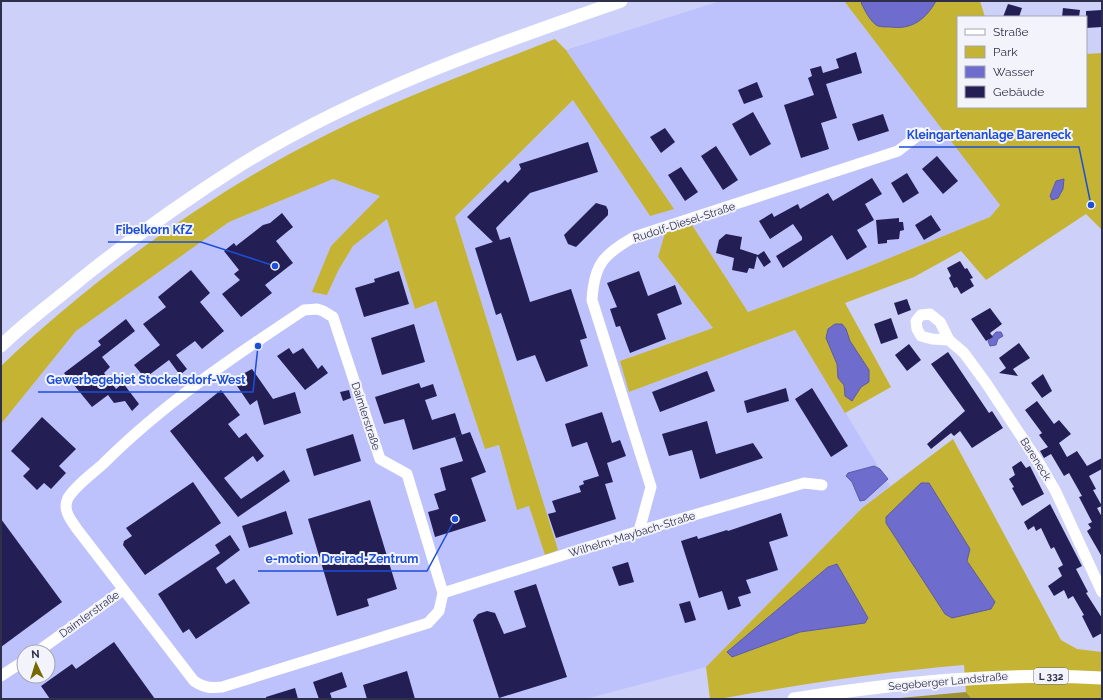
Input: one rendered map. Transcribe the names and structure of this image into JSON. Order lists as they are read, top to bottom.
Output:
{
  "streets": {
    "main road": ["L 332", "Segeberger Landstraße"],
    "street": [
      "Rudolf-Diesel-Straße",
      "Daimlerstraße",
      "Bareneck",
      "Wilhelm-Maybach-Straße"
    ]
  },
  "crossings": [
    ["Rudolf-Diesel-Straße", "Wilhelm-Maybach-Straße"],
    ["Daimlerstraße", "Wilhelm-Maybach-Straße"]
  ],
  "places": [
    "Kleingartenanlage Bareneck",
    "Fibelkorn KfZ",
    "Gewerbegebiet Stockelsdorf-West",
    "e-motion Dreirad-Zentrum"
  ],
  "legend": [
    "Straße",
    "Park",
    "Wasser",
    "Gebäude"
  ],
  "north": "top"
}
